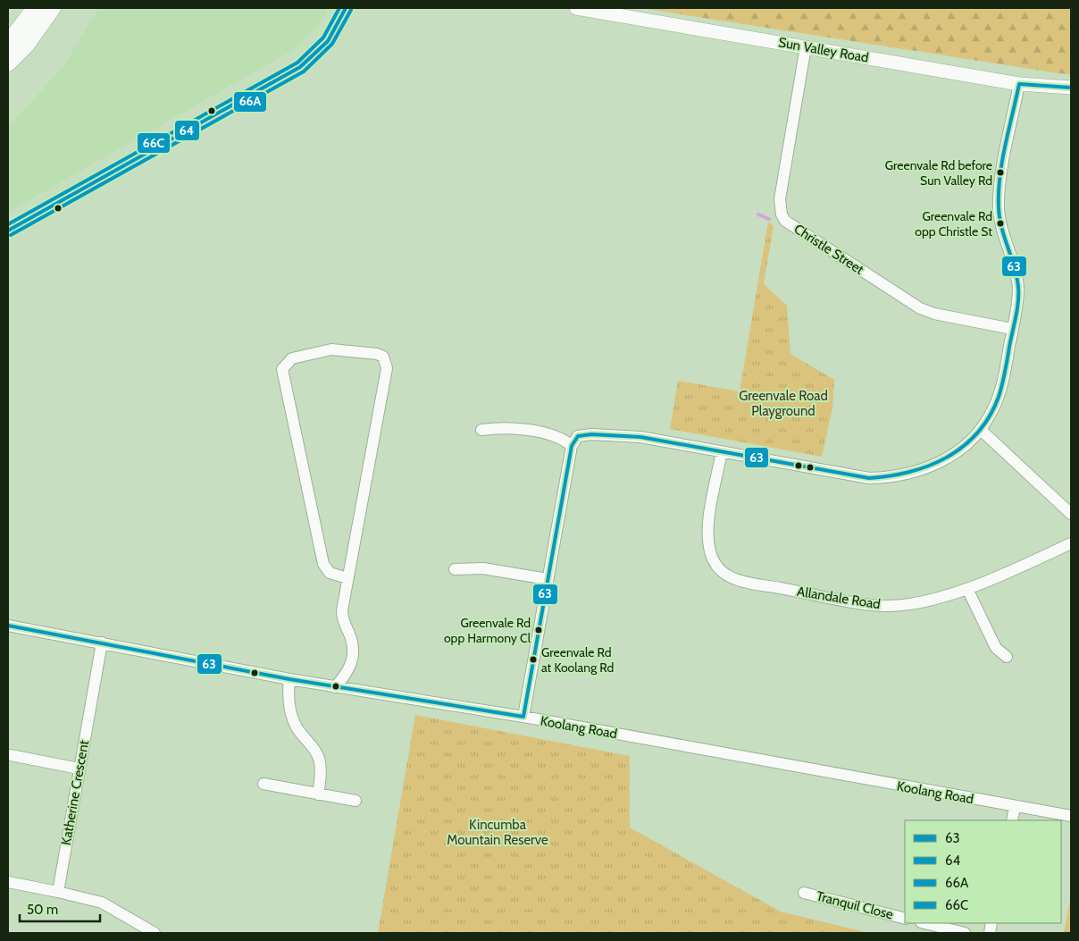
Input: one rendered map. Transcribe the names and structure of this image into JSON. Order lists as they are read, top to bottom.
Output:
{
  "streets": {
    "street": [
      "Sun Valley Road",
      "Christle Street",
      "Allandale Road",
      "Koolang Road",
      "Katherine Crescent",
      "Tranquil Close"
    ]
  },
  "crossings": [
    ["Sun Valley Road", "Christle Street"],
    ["Koolang Road", "Katherine Crescent"]
  ],
  "parks": ["Greenvale Road Playground", "Kincumba Mountain Reserve"],
  "places": [
    "Greenvale Rd before Sun Valley Rd",
    "Greenvale Rd opp Christle St",
    "Greenvale Rd opp Harmony Cl",
    "Greenvale Rd at Koolang Rd"
  ],
  "lines": [
    "transit line 64",
    "transit line 66C",
    "transit line 66A",
    "transit line 63"
  ],
  "legend": [
    "63",
    "64",
    "66A",
    "66C"
  ],
  "scale_bar": "50 m"
}
